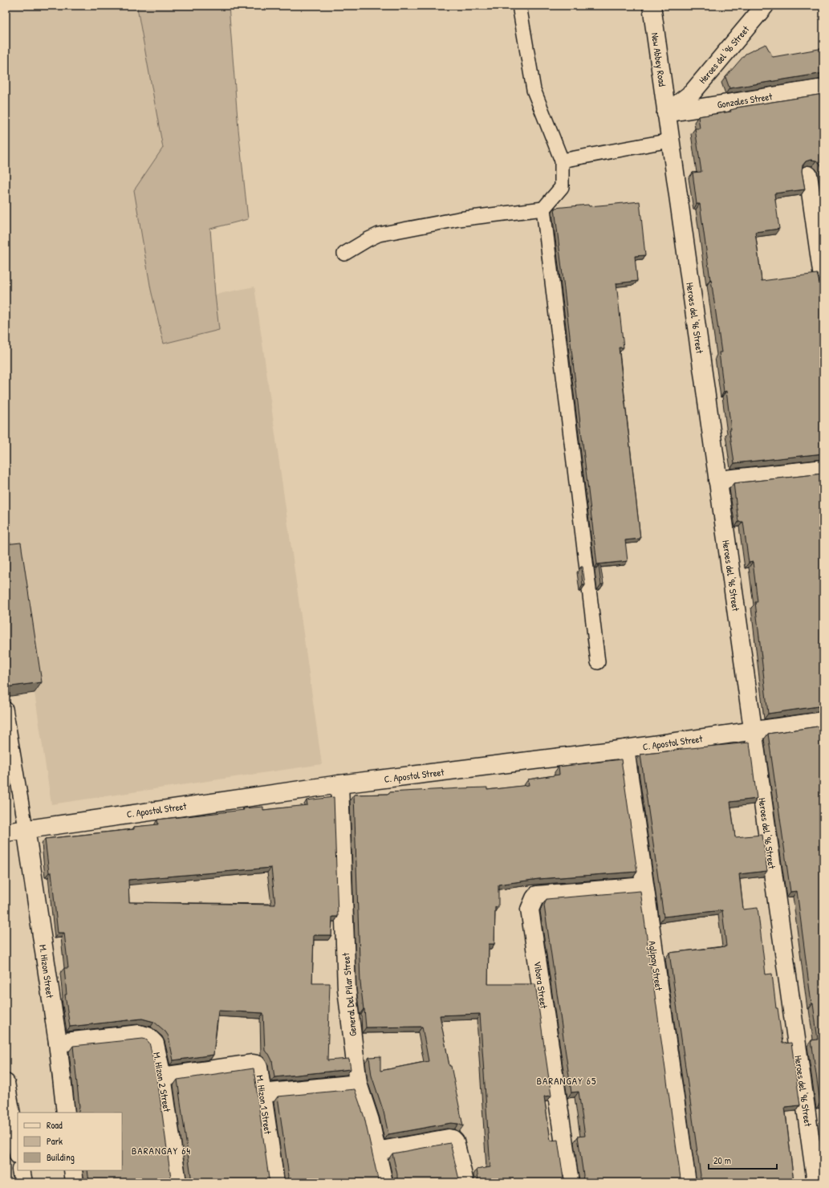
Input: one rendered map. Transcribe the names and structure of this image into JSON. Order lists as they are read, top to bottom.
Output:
{
  "streets": {
    "main road": [
      "Heroes del '96 Street",
      "New Abbey Road",
      "Gonzales Street",
      "C. Apostol Street",
      "Aglipay Street",
      "M. Hizon Street",
      "Vibora Street",
      "General Del Pilar Street",
      "M. Hizon 2 Street",
      "M. Hizon 1 Street"
    ]
  },
  "crossings": [
    ["Heroes del '96 Street", "New Abbey Road"],
    ["Heroes del '96 Street", "Gonzales Street"],
    ["Heroes del '96 Street", "C. Apostol Street"],
    ["New Abbey Road", "Gonzales Street"],
    ["C. Apostol Street", "Aglipay Street"],
    ["C. Apostol Street", "M. Hizon Street"],
    ["C. Apostol Street", "General Del Pilar Street"],
    ["Aglipay Street", "Vibora Street"],
    ["M. Hizon Street", "M. Hizon 2 Street"],
    ["M. Hizon 2 Street", "M. Hizon 1 Street"]
  ],
  "districts": ["BARANGAY 65", "BARANGAY 64"],
  "legend": ["Road", "Park", "Building"],
  "scale_bar": "20 m"
}
